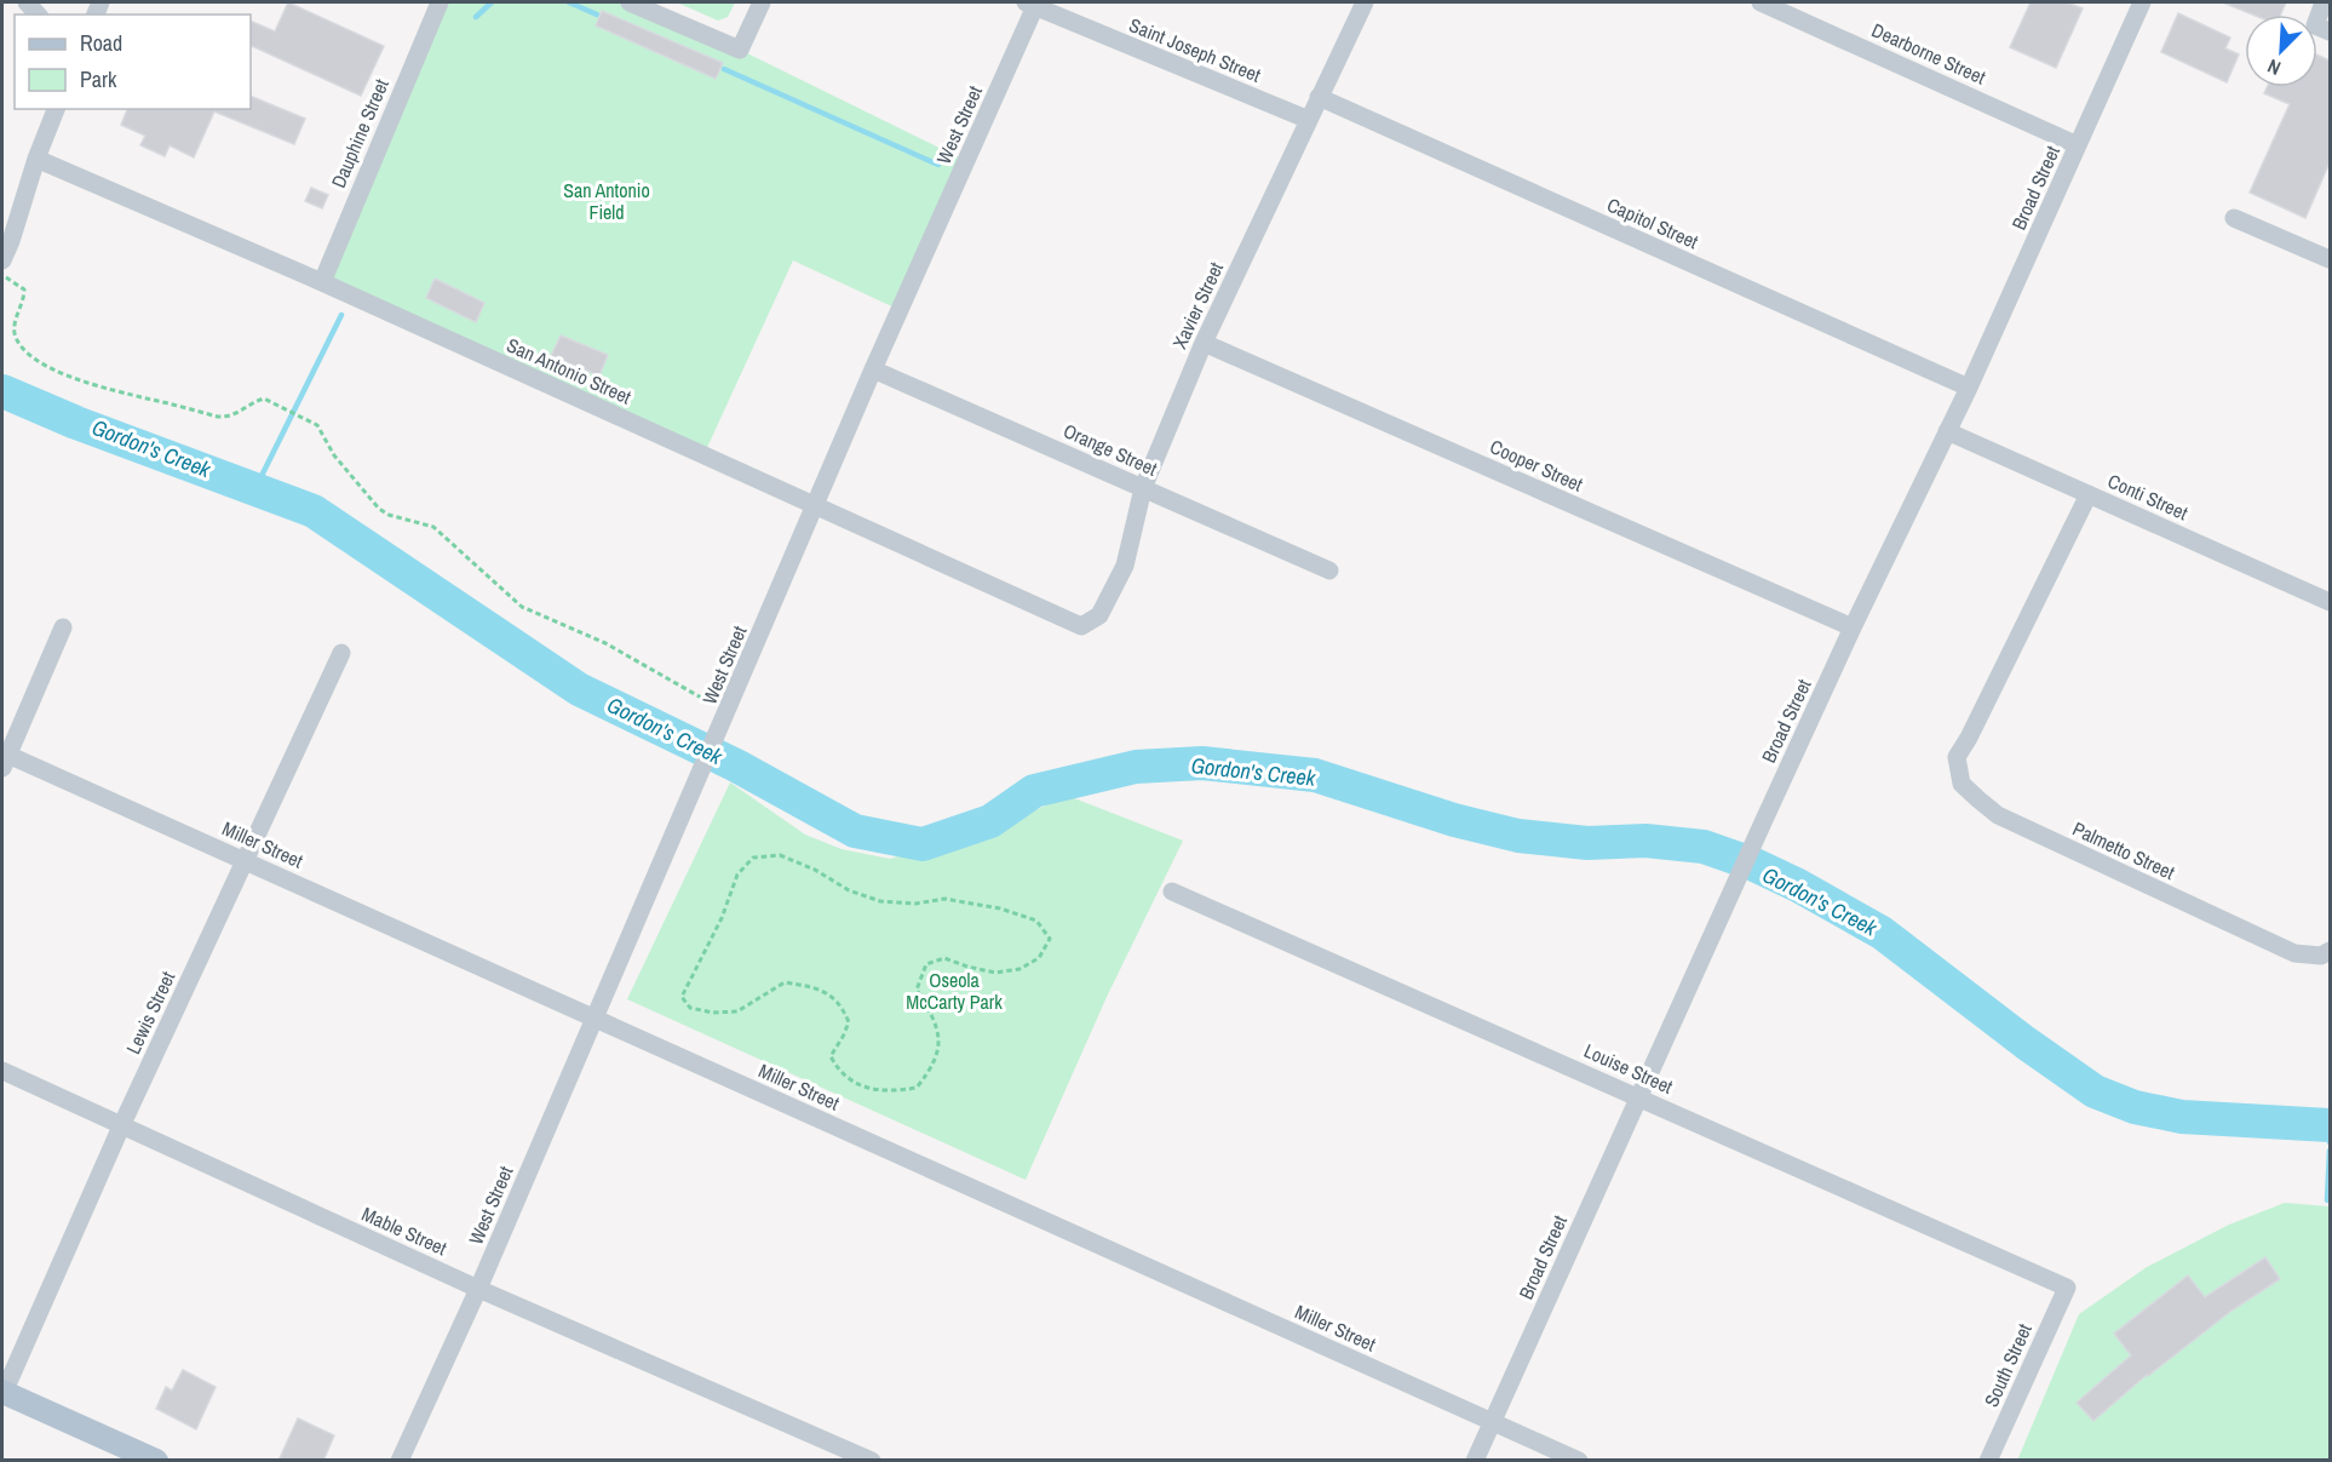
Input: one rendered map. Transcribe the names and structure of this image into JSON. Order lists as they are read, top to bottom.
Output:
{
  "streets": {
    "street": [
      "Saint Joseph Street",
      "Dearborne Street",
      "West Street",
      "Dauphine Street",
      "Broad Street",
      "Capitol Street",
      "Xavier Street",
      "San Antonio Street",
      "Orange Street",
      "Cooper Street",
      "Conti Street",
      "Miller Street",
      "Palmetto Street",
      "Lewis Street",
      "Louise Street",
      "Mable Street",
      "South Street"
    ]
  },
  "crossings": [
    ["Saint Joseph Street", "West Street"],
    ["Saint Joseph Street", "Xavier Street"],
    ["Dearborne Street", "Broad Street"],
    ["West Street", "San Antonio Street"],
    ["West Street", "Orange Street"],
    ["West Street", "Miller Street"],
    ["West Street", "Mable Street"],
    ["Dauphine Street", "San Antonio Street"],
    ["Broad Street", "Capitol Street"],
    ["Broad Street", "Cooper Street"],
    ["Broad Street", "Conti Street"],
    ["Broad Street", "Miller Street"],
    ["Broad Street", "Louise Street"],
    ["Capitol Street", "Xavier Street"],
    ["Xavier Street", "San Antonio Street"],
    ["Xavier Street", "Orange Street"],
    ["Xavier Street", "Cooper Street"],
    ["Conti Street", "Palmetto Street"],
    ["Miller Street", "Lewis Street"],
    ["Lewis Street", "Mable Street"],
    ["Louise Street", "South Street"]
  ],
  "water": ["Gordon's Creek"],
  "parks": ["San Antonio Field", "Oseola McCarty Park"],
  "legend": ["Road", "Park"],
  "north": "bottom left"
}
